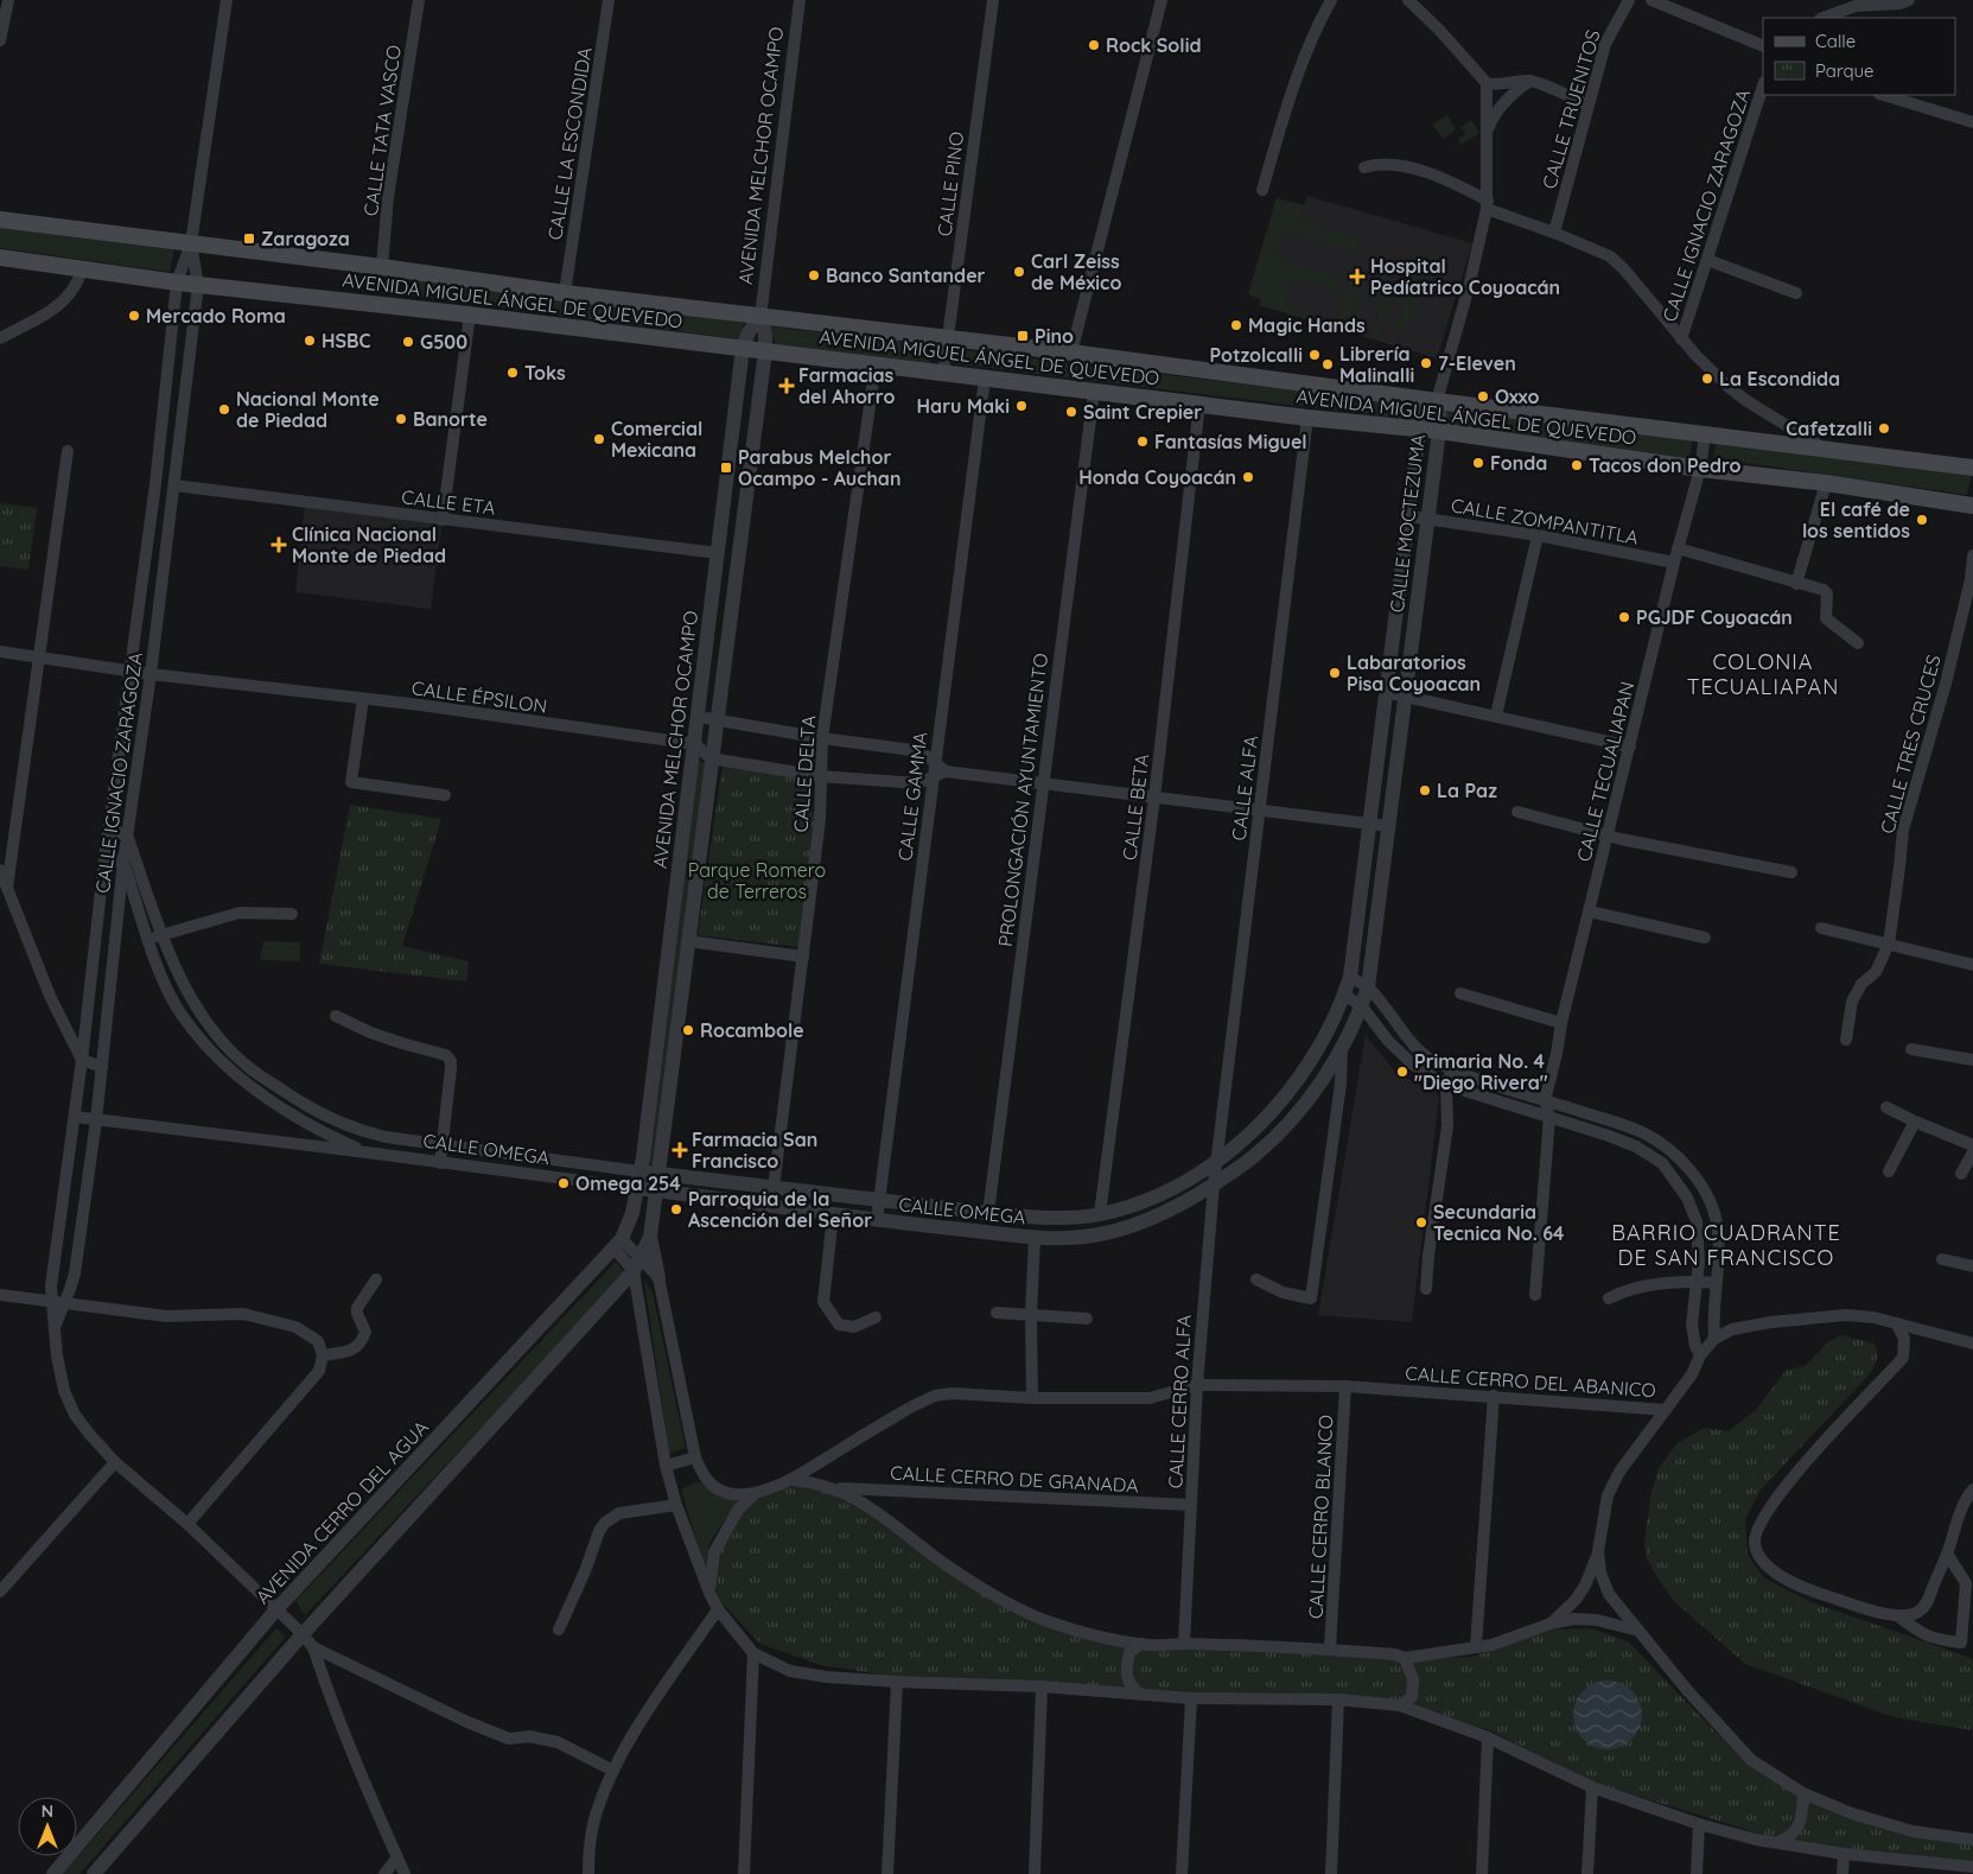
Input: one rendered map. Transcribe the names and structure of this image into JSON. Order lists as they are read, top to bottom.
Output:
{
  "streets": {
    "main road": ["AVENIDA MIGUEL ÁNGEL DE QUEVEDO"],
    "street": [
      "CALLE TRUENITOS",
      "CALLE TATA VASCO",
      "CALLE LA ESCONDIDA",
      "AVENIDA MELCHOR OCAMPO",
      "CALLE PINO",
      "CALLE IGNACIO ZARAGOZA",
      "CALLE ETA",
      "CALLE ZOMPANTITLA",
      "CALLE MOCTEZUMA",
      "CALLE ÉPSILON",
      "CALLE TRES CRUCES",
      "CALLE TECUALIAPAN",
      "CALLE DELTA",
      "CALLE ALFA",
      "CALLE GAMMA",
      "PROLONGACIÓN AYUNTAMIENTO",
      "CALLE BETA",
      "CALLE OMEGA",
      "CALLE CERRO DEL ABANICO",
      "CALLE CERRO ALFA",
      "CALLE CERRO DE GRANADA",
      "AVENIDA CERRO DEL AGUA",
      "CALLE CERRO BLANCO"
    ]
  },
  "crossings": [
    ["CALLE TATA VASCO", "AVENIDA MIGUEL ÁNGEL DE QUEVEDO"],
    ["CALLE LA ESCONDIDA", "AVENIDA MIGUEL ÁNGEL DE QUEVEDO"],
    ["AVENIDA MELCHOR OCAMPO", "AVENIDA MIGUEL ÁNGEL DE QUEVEDO"],
    ["AVENIDA MELCHOR OCAMPO", "CALLE ETA"],
    ["AVENIDA MELCHOR OCAMPO", "CALLE ÉPSILON"],
    ["AVENIDA MELCHOR OCAMPO", "CALLE OMEGA"],
    ["AVENIDA MELCHOR OCAMPO", "AVENIDA CERRO DEL AGUA"],
    ["CALLE PINO", "AVENIDA MIGUEL ÁNGEL DE QUEVEDO"],
    ["CALLE IGNACIO ZARAGOZA", "AVENIDA MIGUEL ÁNGEL DE QUEVEDO"],
    ["CALLE IGNACIO ZARAGOZA", "CALLE ETA"],
    ["CALLE IGNACIO ZARAGOZA", "CALLE ÉPSILON"],
    ["CALLE IGNACIO ZARAGOZA", "CALLE OMEGA"],
    ["AVENIDA MIGUEL ÁNGEL DE QUEVEDO", "CALLE MOCTEZUMA"],
    ["AVENIDA MIGUEL ÁNGEL DE QUEVEDO", "CALLE TECUALIAPAN"],
    ["AVENIDA MIGUEL ÁNGEL DE QUEVEDO", "CALLE DELTA"],
    ["AVENIDA MIGUEL ÁNGEL DE QUEVEDO", "CALLE ALFA"],
    ["AVENIDA MIGUEL ÁNGEL DE QUEVEDO", "CALLE GAMMA"],
    ["AVENIDA MIGUEL ÁNGEL DE QUEVEDO", "PROLONGACIÓN AYUNTAMIENTO"],
    ["AVENIDA MIGUEL ÁNGEL DE QUEVEDO", "CALLE BETA"],
    ["CALLE ZOMPANTITLA", "CALLE MOCTEZUMA"],
    ["CALLE ZOMPANTITLA", "CALLE TECUALIAPAN"],
    ["CALLE MOCTEZUMA", "CALLE OMEGA"],
    ["CALLE ÉPSILON", "CALLE DELTA"],
    ["CALLE ÉPSILON", "CALLE GAMMA"],
    ["CALLE DELTA", "CALLE OMEGA"],
    ["CALLE ALFA", "CALLE OMEGA"],
    ["CALLE ALFA", "CALLE CERRO ALFA"],
    ["CALLE GAMMA", "CALLE OMEGA"],
    ["PROLONGACIÓN AYUNTAMIENTO", "CALLE OMEGA"],
    ["CALLE BETA", "CALLE OMEGA"],
    ["CALLE OMEGA", "CALLE CERRO ALFA"],
    ["CALLE OMEGA", "AVENIDA CERRO DEL AGUA"],
    ["CALLE CERRO DEL ABANICO", "CALLE CERRO ALFA"],
    ["CALLE CERRO DEL ABANICO", "CALLE CERRO BLANCO"],
    ["CALLE CERRO ALFA", "CALLE CERRO DE GRANADA"]
  ],
  "districts": ["COLONIA TECUALIAPAN", "BARRIO CUADRANTE DE SAN FRANCISCO"],
  "parks": ["Parque Romero de Terreros"],
  "places": {
    "other": [
      "Rock Solid",
      "Carl Zeiss de México",
      "Banco Santander",
      "Mercado Roma",
      "Magic Hands",
      "HSBC",
      "G500",
      "Potzolcalli",
      "7-Eleven",
      "Librería Malinalli",
      "Toks",
      "La Escondida",
      "Oxxo",
      "Haru Maki",
      "Nacional Monte de Piedad",
      "Saint Crepier",
      "Banorte",
      "Cafetzalli",
      "Comercial Mexicana",
      "Fantasías Miguel",
      "Fonda",
      "Tacos don Pedro",
      "Honda Coyoacán",
      "El café de los sentidos",
      "PGJDF Coyoacán",
      "Labaratorios Pisa Coyoacan",
      "La Paz",
      "Rocambole",
      "Primaria No. 4 \"Diego Rivera\"",
      "Omega 254",
      "Parroquia de la Ascención del Señor",
      "Secundaria Tecnica No. 64"
    ],
    "transit": ["Zaragoza", "Pino", "Parabus Melchor Ocampo - Auchan"],
    "health": [
      "Hospital Pedíatrico Coyoacán",
      "Farmacias del Ahorro",
      "Clínica Nacional Monte de Piedad",
      "Farmacia San Francisco"
    ]
  },
  "legend": ["Calle", "Parque"],
  "north": "top"
}
